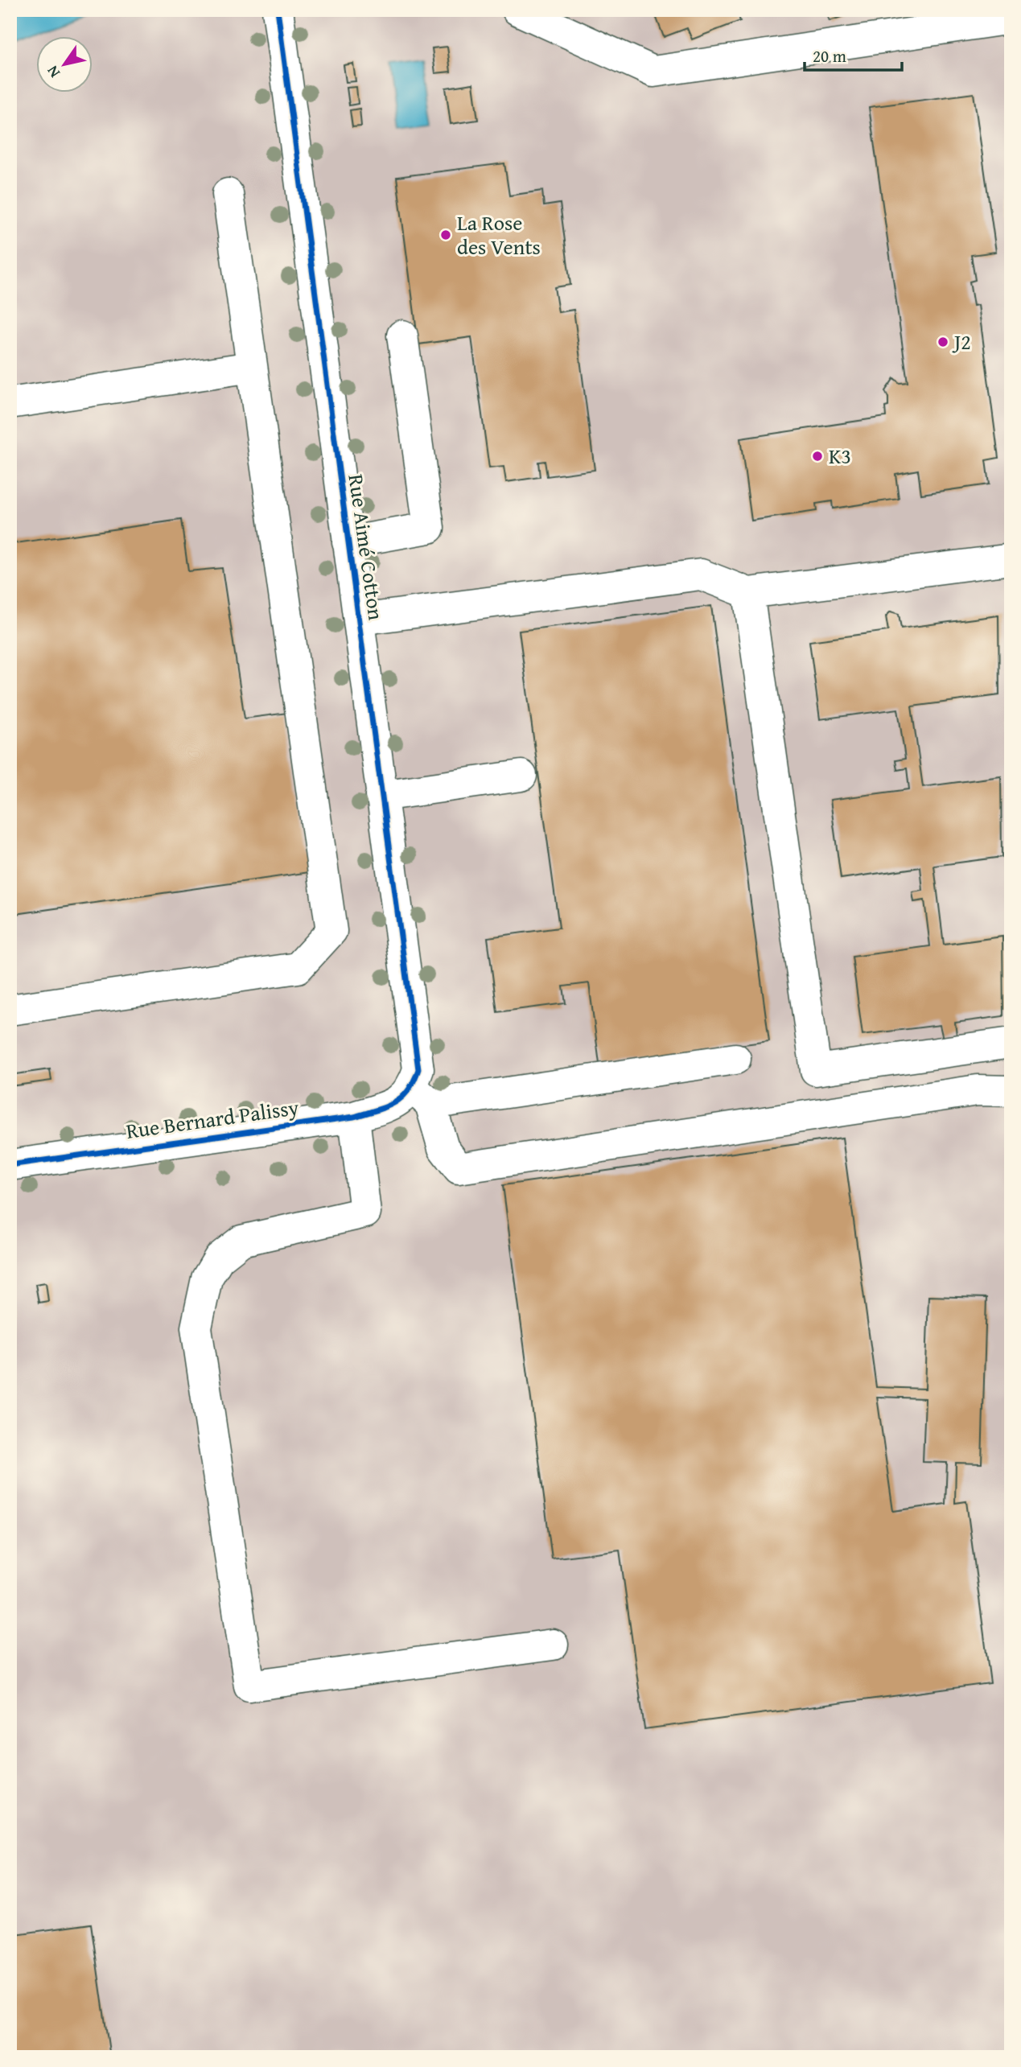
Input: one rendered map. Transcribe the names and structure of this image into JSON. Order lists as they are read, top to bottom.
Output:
{
  "streets": {
    "street": ["Rue Aimé Cotton", "Rue Bernard Palissy"]
  },
  "crossings": [
    ["Rue Aimé Cotton", "Rue Bernard Palissy"]
  ],
  "places": ["La Rose des Vents", "J2", "K3"],
  "scale_bar": "20 m",
  "north": "bottom left"
}
